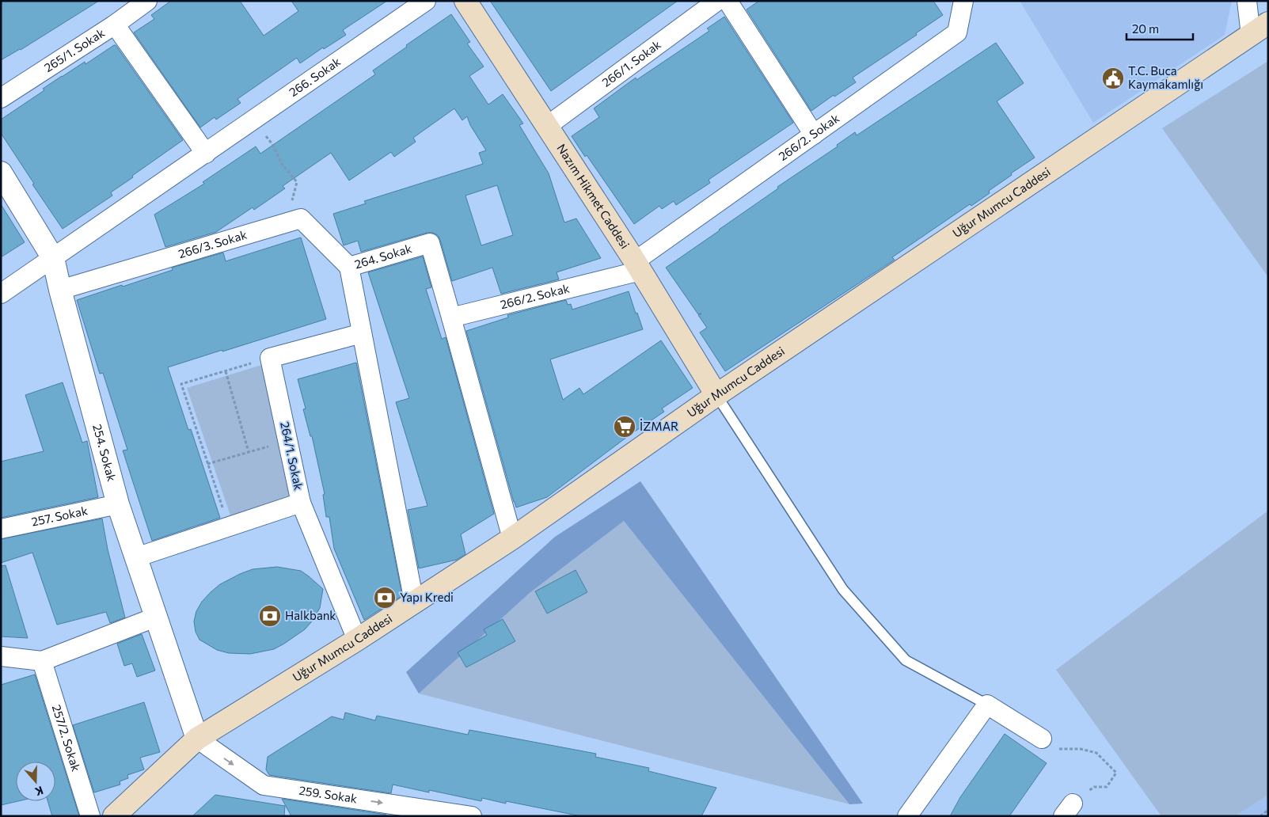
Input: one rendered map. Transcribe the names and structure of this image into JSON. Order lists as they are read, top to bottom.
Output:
{
  "streets": {
    "main road": ["Nazım Hikmet Caddesi", "Uğur Mumcu Caddesi"],
    "street": [
      "265/1. Sokak",
      "266/1. Sokak",
      "266. Sokak",
      "266/2. Sokak",
      "266/3. Sokak",
      "264. Sokak",
      "254. Sokak",
      "264/1. Sokak",
      "257. Sokak",
      "257/2. Sokak",
      "259. Sokak"
    ]
  },
  "crossings": [
    ["266/1. Sokak", "Nazım Hikmet Caddesi"],
    ["266. Sokak", "254. Sokak"],
    ["266/2. Sokak", "Nazım Hikmet Caddesi"],
    ["266/2. Sokak", "264. Sokak"],
    ["Nazım Hikmet Caddesi", "Uğur Mumcu Caddesi"],
    ["Uğur Mumcu Caddesi", "264. Sokak"],
    ["Uğur Mumcu Caddesi", "254. Sokak"],
    ["Uğur Mumcu Caddesi", "264/1. Sokak"],
    ["Uğur Mumcu Caddesi", "259. Sokak"],
    ["266/3. Sokak", "254. Sokak"],
    ["254. Sokak", "257. Sokak"],
    ["254. Sokak", "259. Sokak"]
  ],
  "one_way": ["259. Sokak"],
  "places": {
    "public building": ["T.C. Buca Kaymakamlığı"],
    "supermarket": ["İZMAR"],
    "bank": ["Yapı Kredi", "Halkbank"]
  },
  "scale_bar": "20 m",
  "north": "bottom"
}
